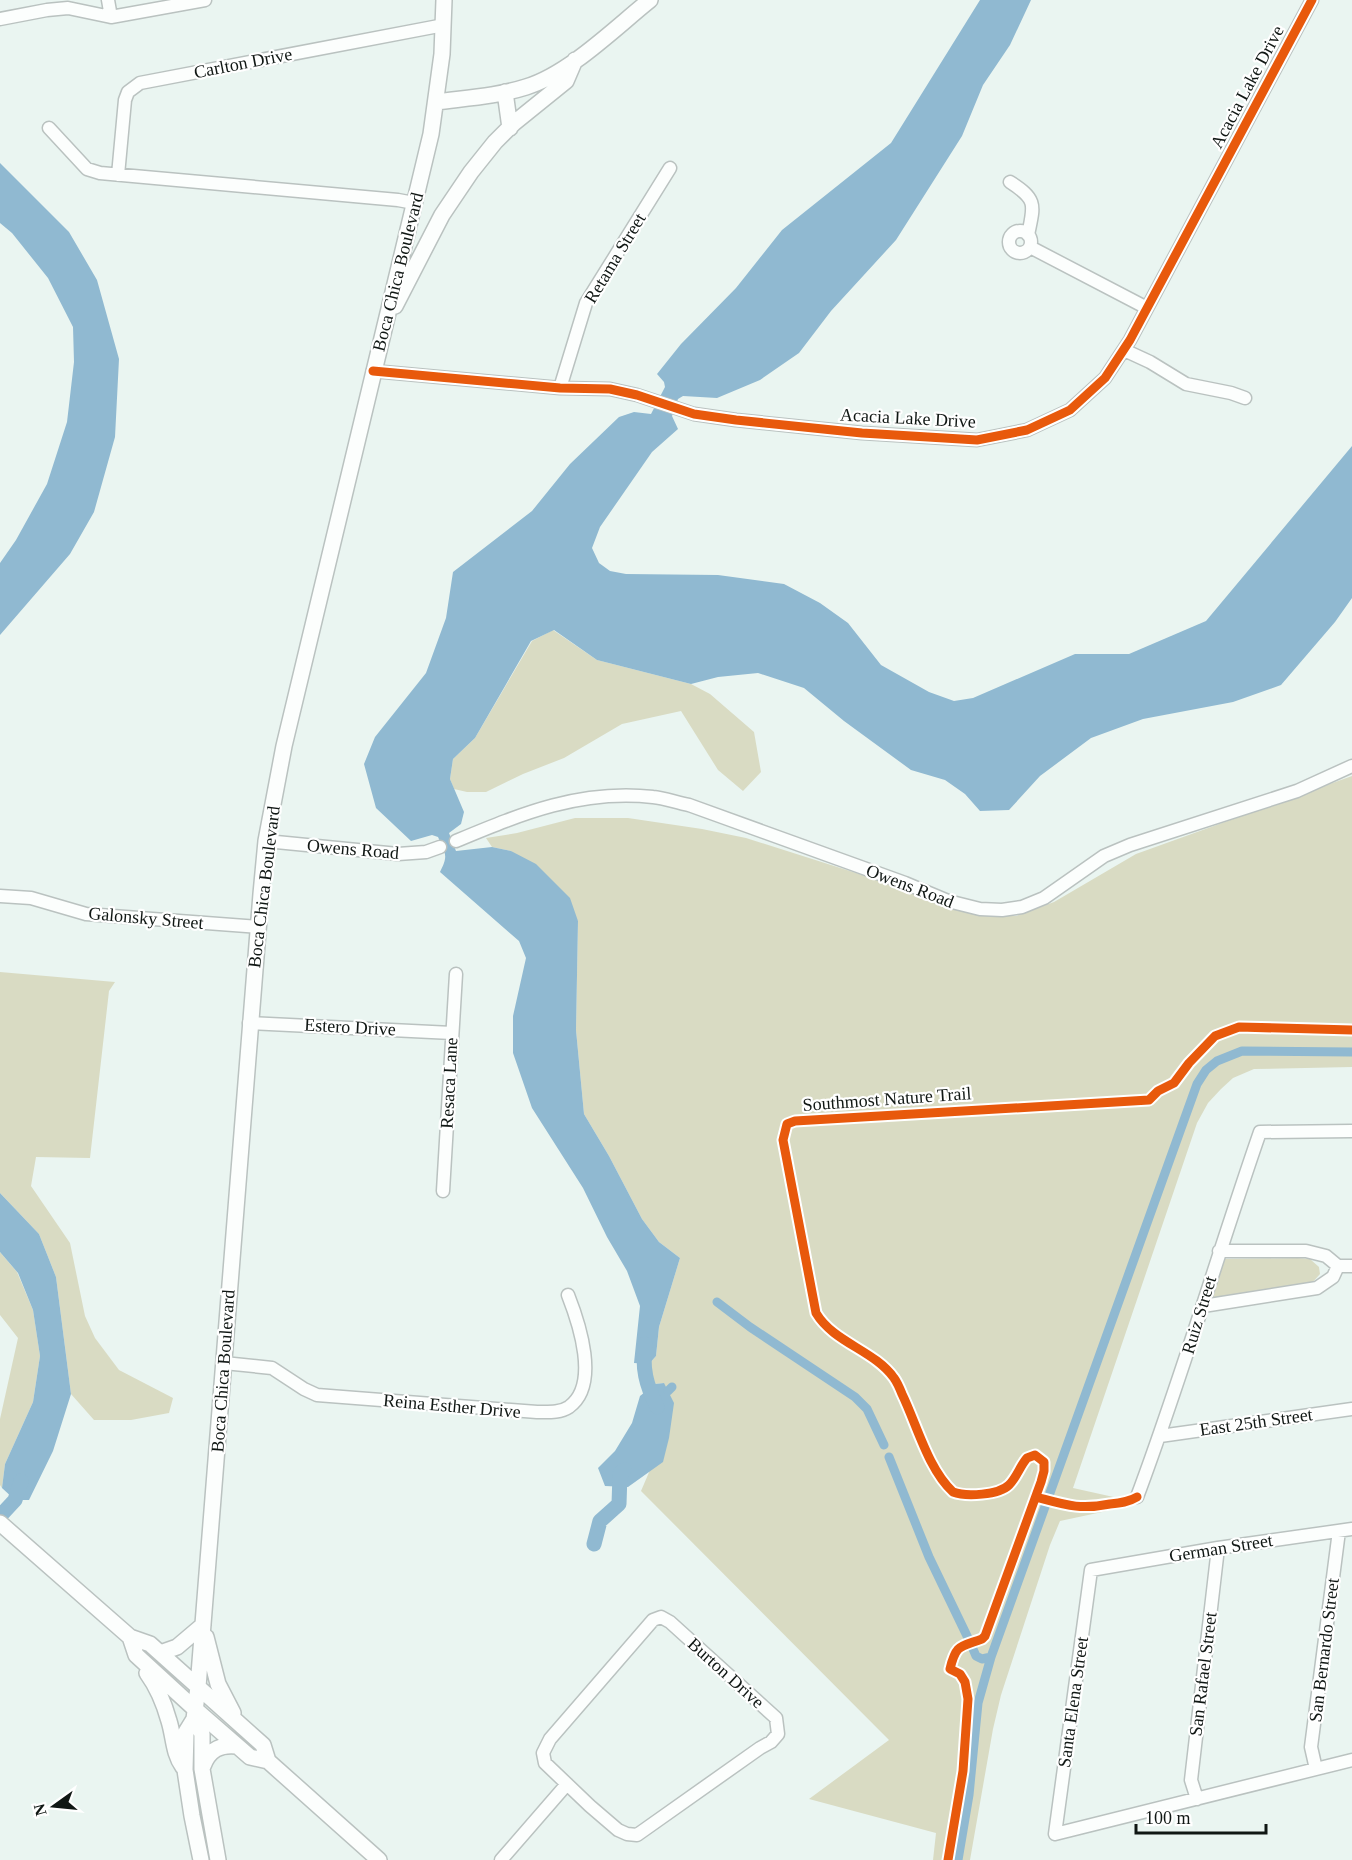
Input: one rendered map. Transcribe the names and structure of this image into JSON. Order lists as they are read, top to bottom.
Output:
{
  "streets": {
    "main road": ["Boca Chica Boulevard"],
    "street": [
      "Carlton Drive",
      "Acacia Lake Drive",
      "Retama Street",
      "Owens Road",
      "Galonsky Street",
      "Estero Drive",
      "Resaca Lane",
      "Ruiz Street",
      "Reina Esther Drive",
      "East 25th Street",
      "German Street",
      "San Bernardo Street",
      "Burton Drive",
      "San Rafael Street",
      "Santa Elena Street"
    ],
    "cycle path": ["Southmost Nature Trail"]
  },
  "crossings": [
    ["Carlton Drive", "Boca Chica Boulevard"],
    ["Acacia Lake Drive", "Retama Street"],
    ["Acacia Lake Drive", "Boca Chica Boulevard"],
    ["Boca Chica Boulevard", "Owens Road"],
    ["Boca Chica Boulevard", "Galonsky Street"],
    ["Boca Chica Boulevard", "Estero Drive"],
    ["Boca Chica Boulevard", "Reina Esther Drive"],
    ["Estero Drive", "Resaca Lane"],
    ["Ruiz Street", "East 25th Street"],
    ["German Street", "San Bernardo Street"],
    ["German Street", "San Rafael Street"],
    ["German Street", "Santa Elena Street"],
    ["San Rafael Street", "Santa Elena Street"]
  ],
  "scale_bar": "100 m",
  "north": "left"
}
